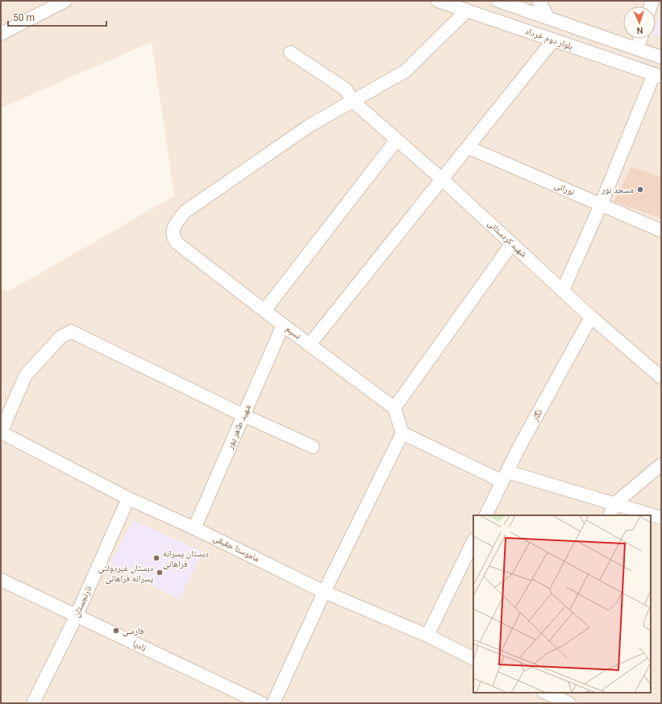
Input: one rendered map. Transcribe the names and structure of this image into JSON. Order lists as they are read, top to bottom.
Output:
{
  "streets": {
    "street": [
      "بلوار دوم خرداد",
      "نورانی",
      "شهید کردستانی",
      "نسیم",
      "نگار",
      "شهید طاهر پور",
      "ماموستا حقیقی",
      "نارنجستان",
      "نادیا"
    ]
  },
  "crossings": [
    ["شهید کردستانی", "نسیم"],
    ["شهید کردستانی", "نگار"],
    ["نسیم", "شهید طاهر پور"],
    ["شهید طاهر پور", "ماموستا حقیقی"],
    ["ماموستا حقیقی", "نارنجستان"],
    ["نارنجستان", "نادیا"]
  ],
  "places": [
    "مسجد نور",
    "دبستان پسرانه فراهانی",
    "دبستان غیردولتی پسرانه فراهانی",
    "فارسی"
  ],
  "scale_bar": "50 m",
  "north": "bottom"
}
